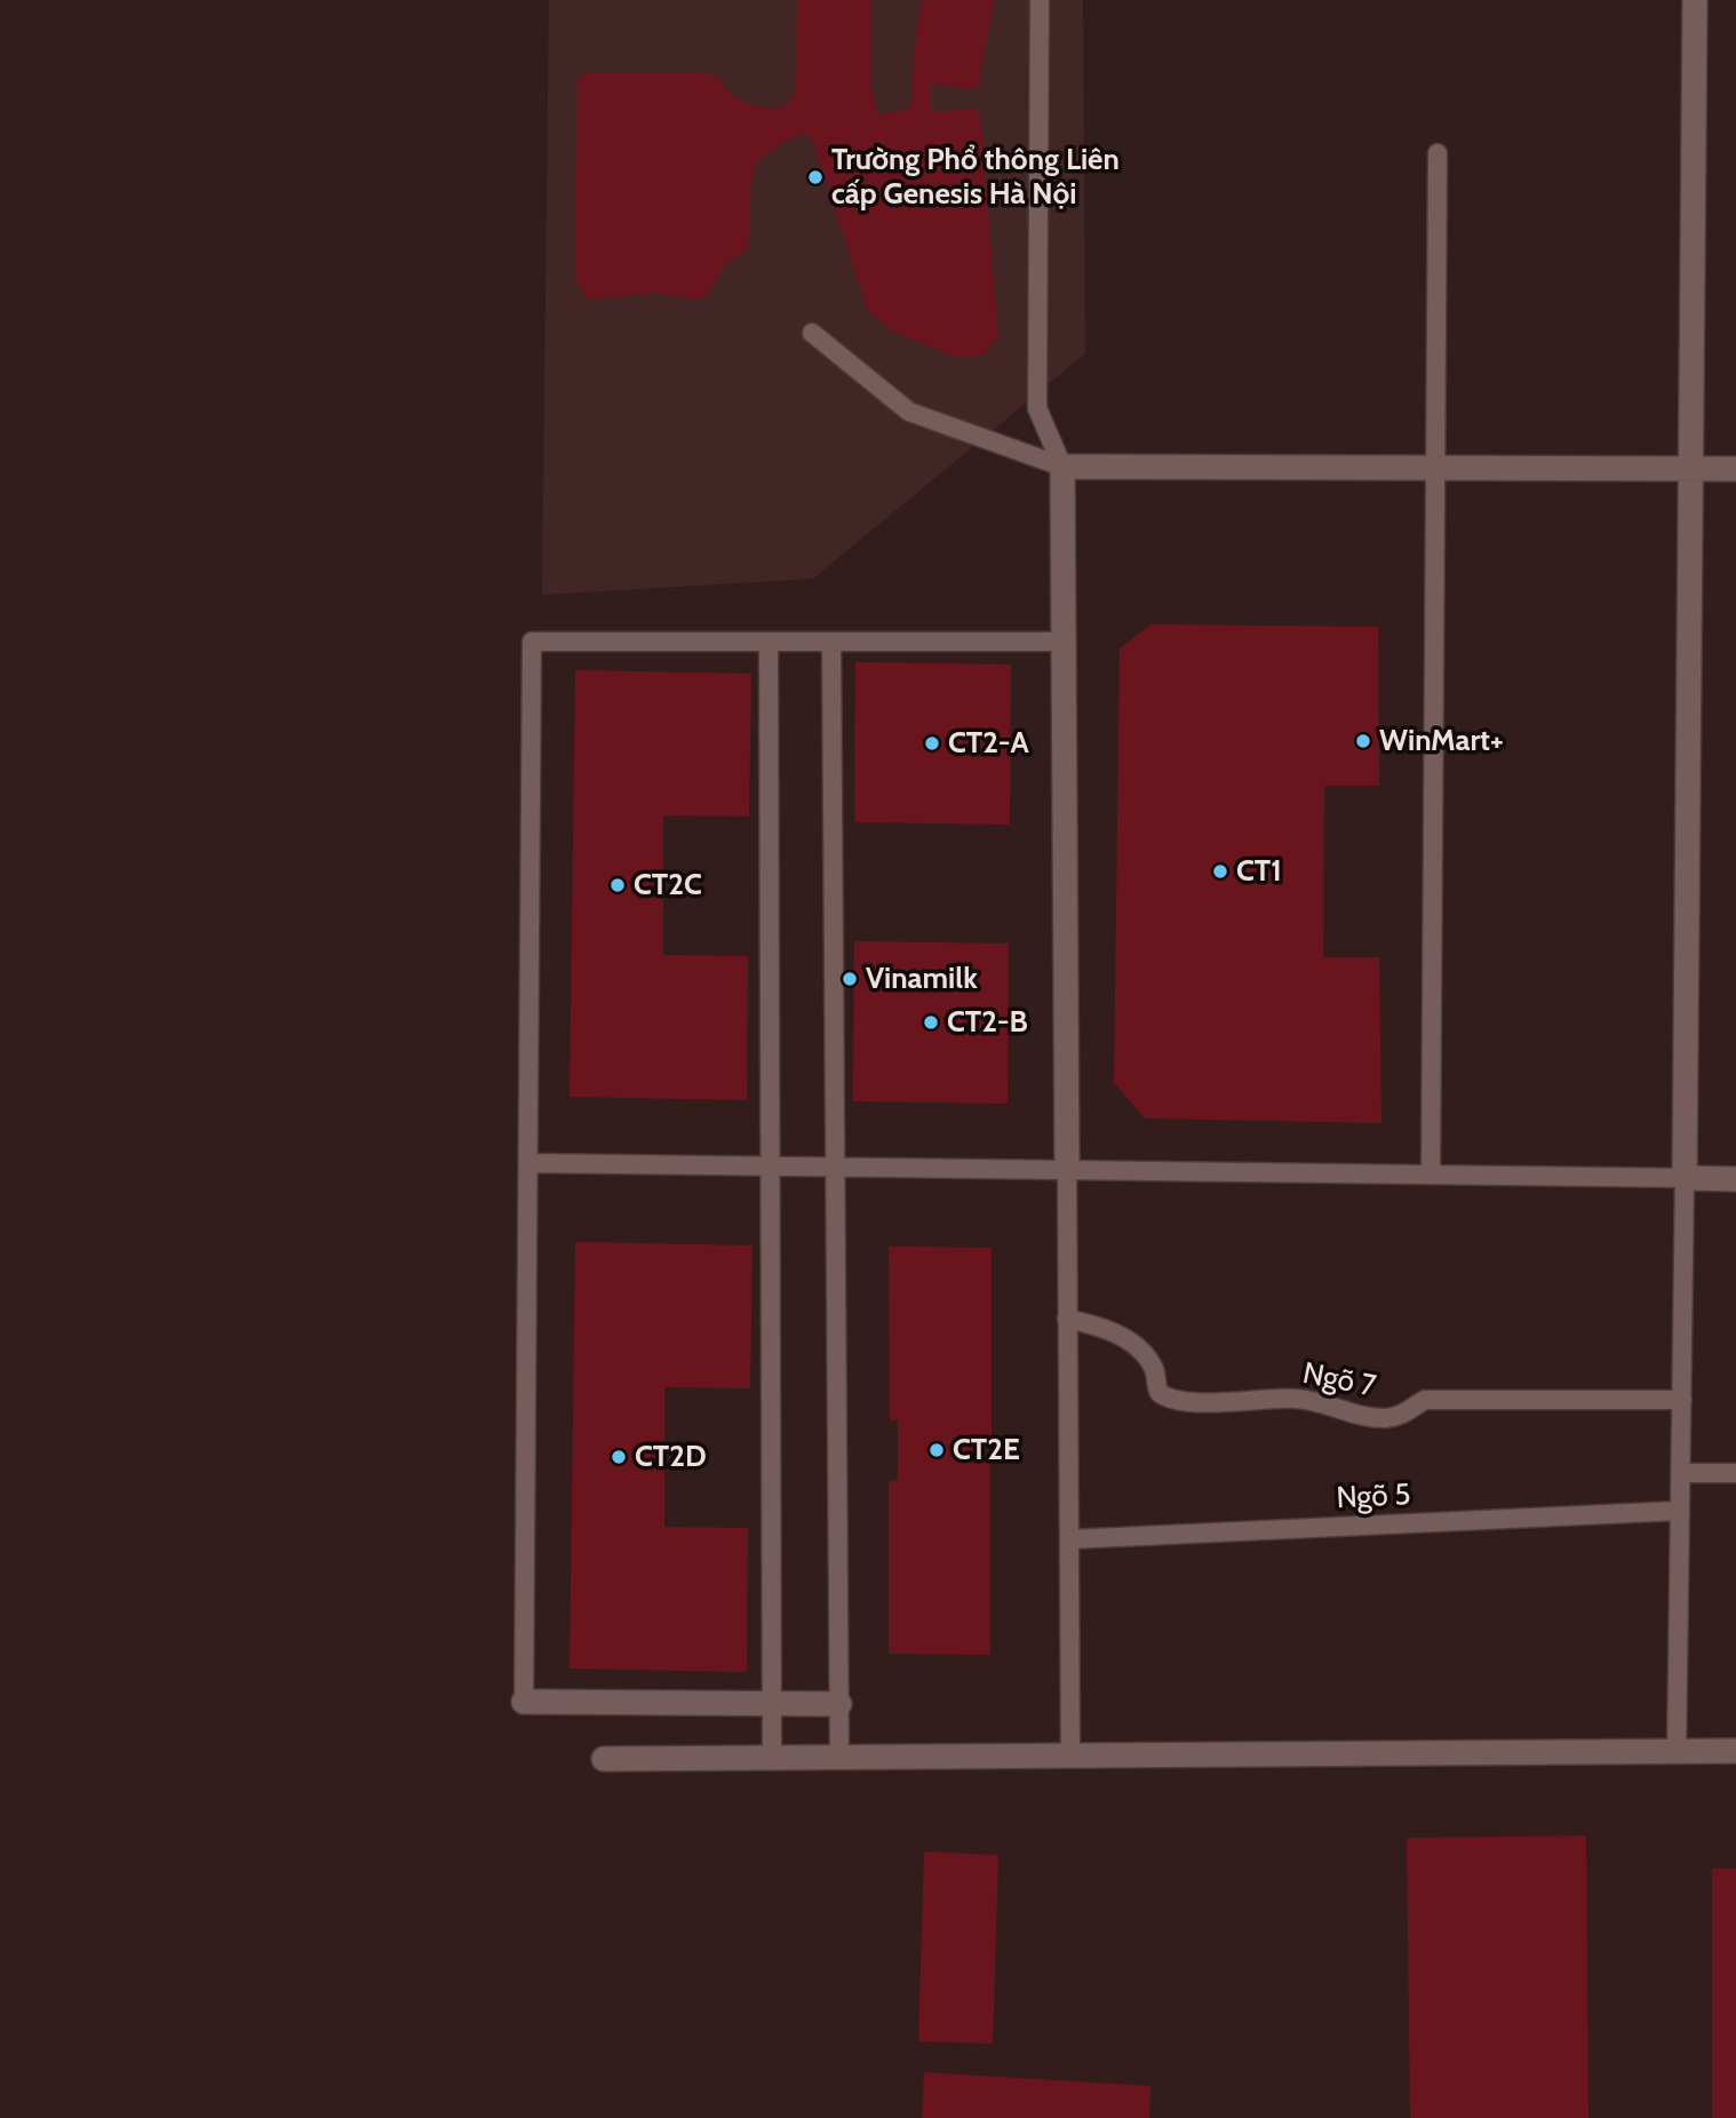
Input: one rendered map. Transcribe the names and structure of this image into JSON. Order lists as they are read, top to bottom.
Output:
{
  "streets": {
    "lane": ["Ngõ 7", "Ngõ 5"]
  },
  "places": [
    "Trường Phổ thông Liên cấp Genesis Hà Nội",
    "WinMart+",
    "CT2-A",
    "CT1",
    "CT2C",
    "Vinamilk",
    "CT2-B",
    "CT2E",
    "CT2D"
  ]
}
